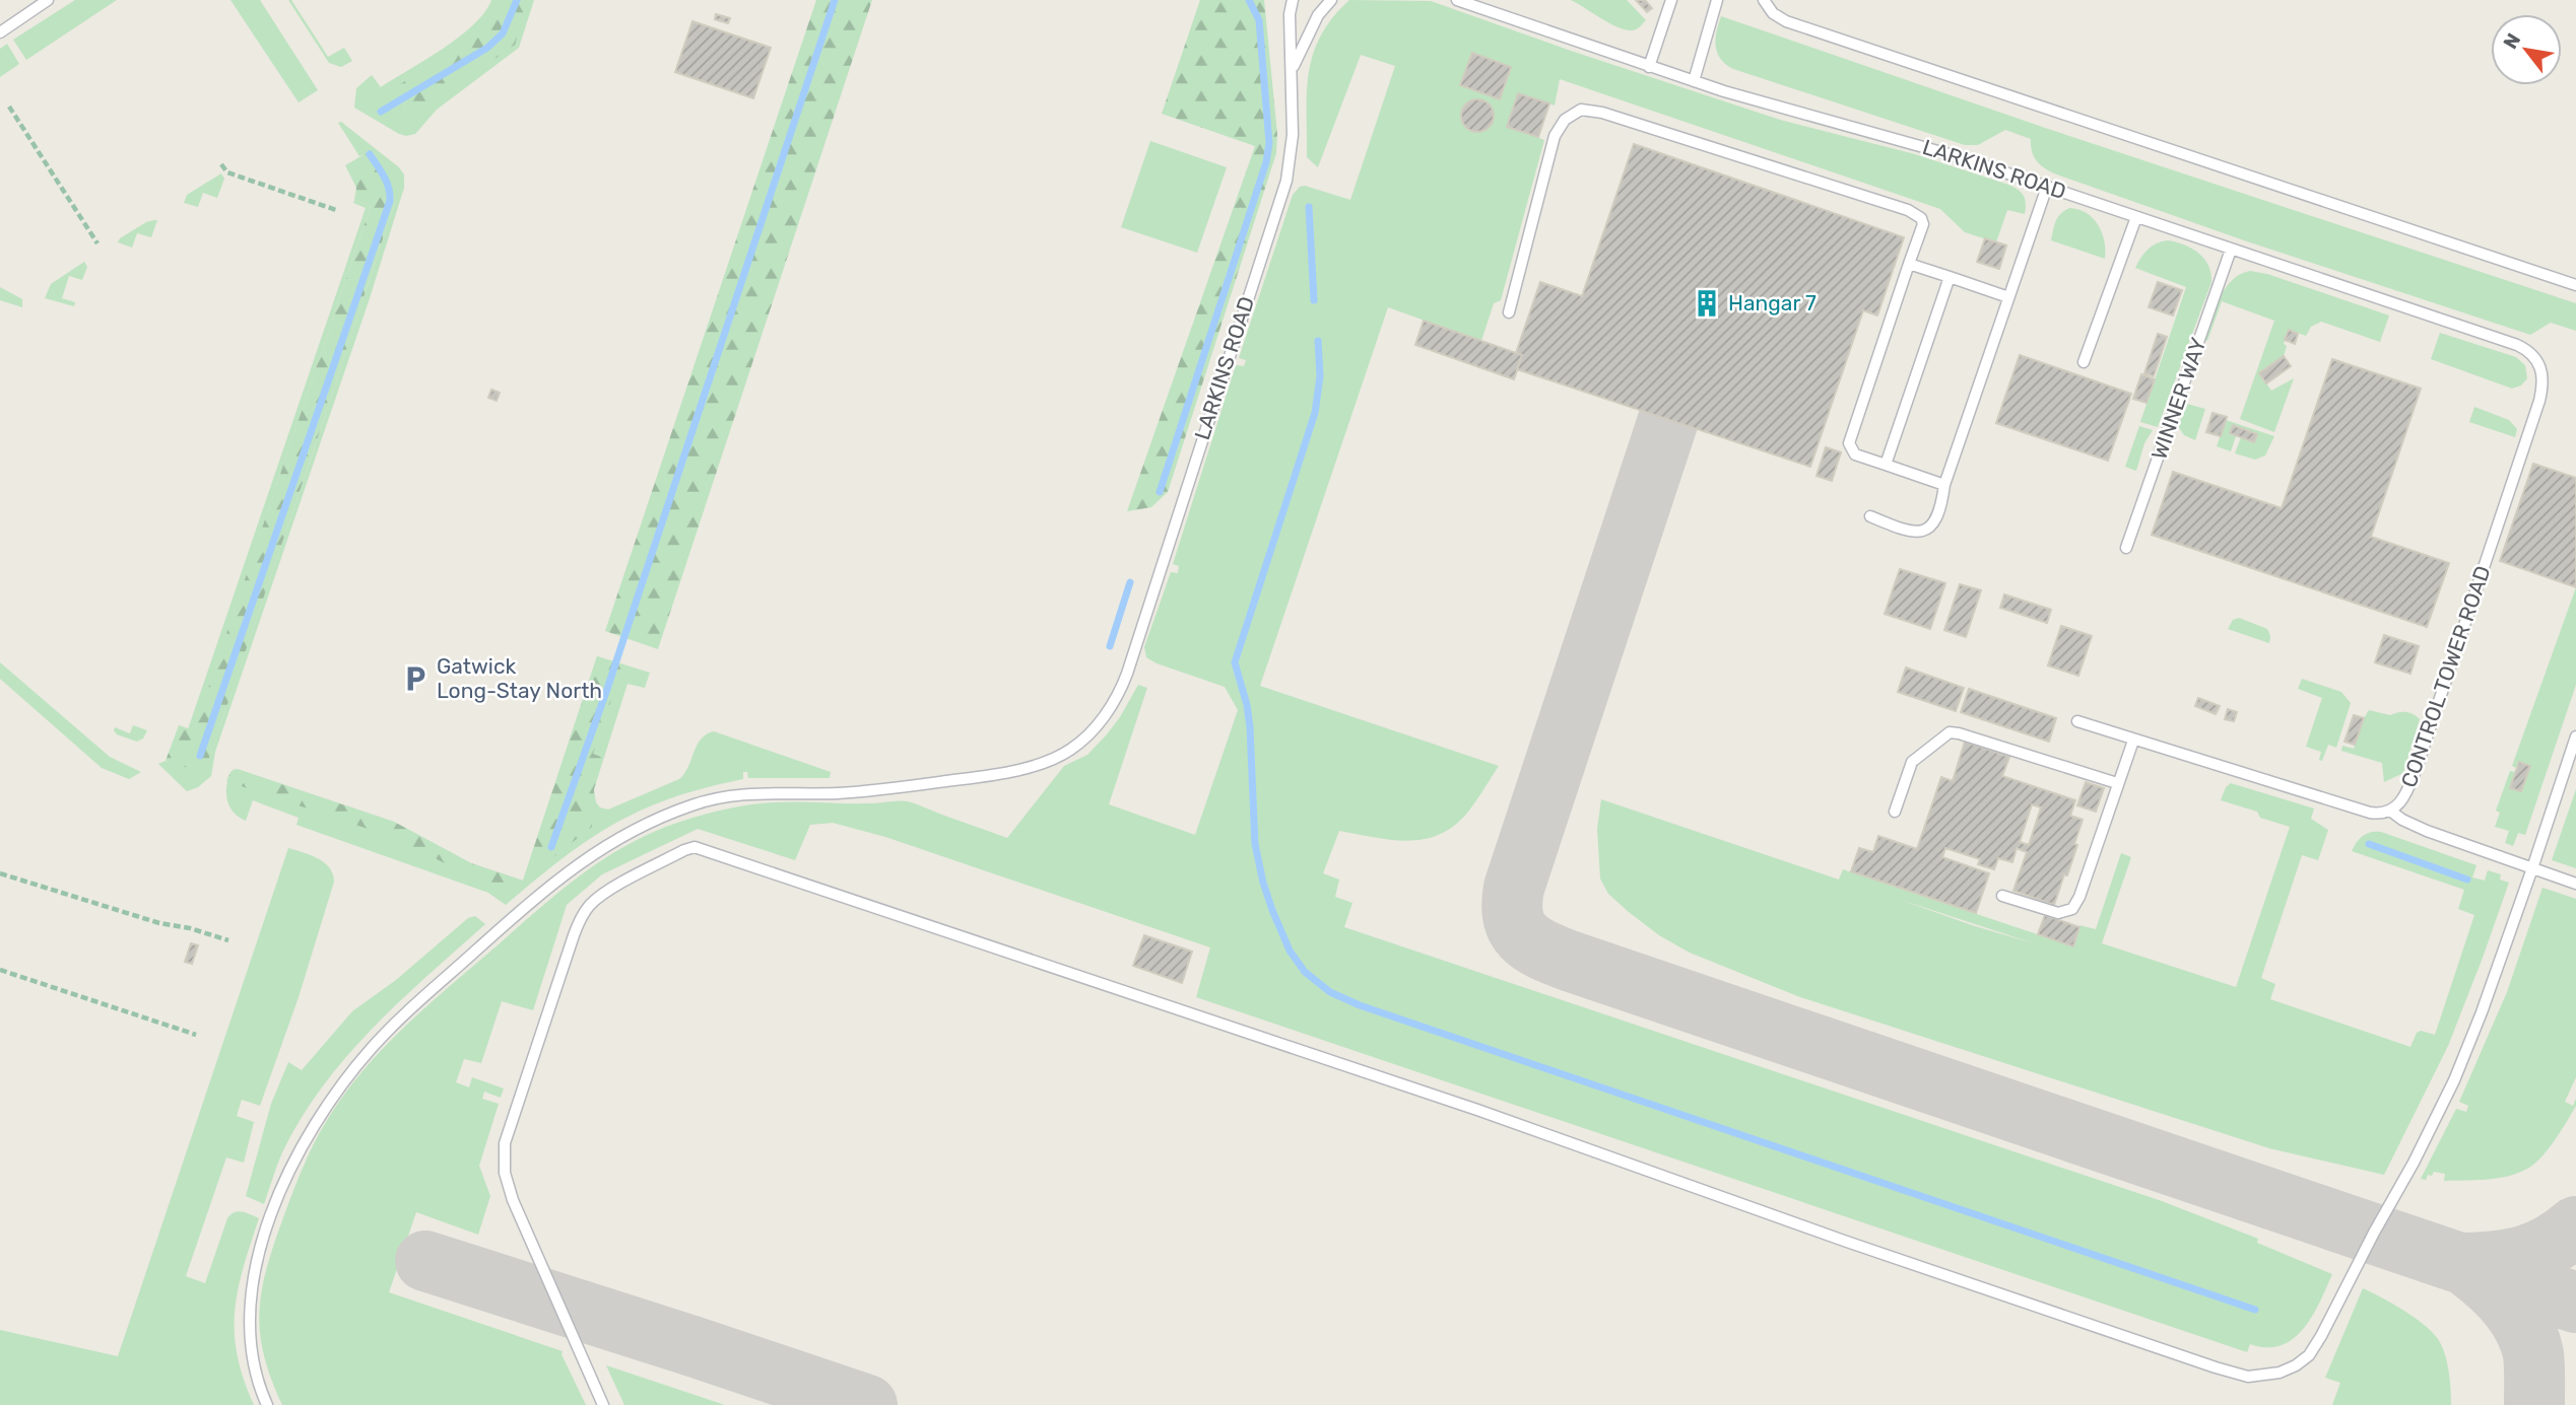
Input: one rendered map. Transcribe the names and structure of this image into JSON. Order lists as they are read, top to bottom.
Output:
{
  "streets": {
    "lane": ["LARKINS ROAD", "WINNER WAY", "CONTROL TOWER ROAD"]
  },
  "crossings": [
    ["LARKINS ROAD", "WINNER WAY"],
    ["LARKINS ROAD", "CONTROL TOWER ROAD"]
  ],
  "places": {
    "building": ["Hangar 7"],
    "parking": ["Gatwick Long-Stay North"]
  },
  "north": "top left"
}
